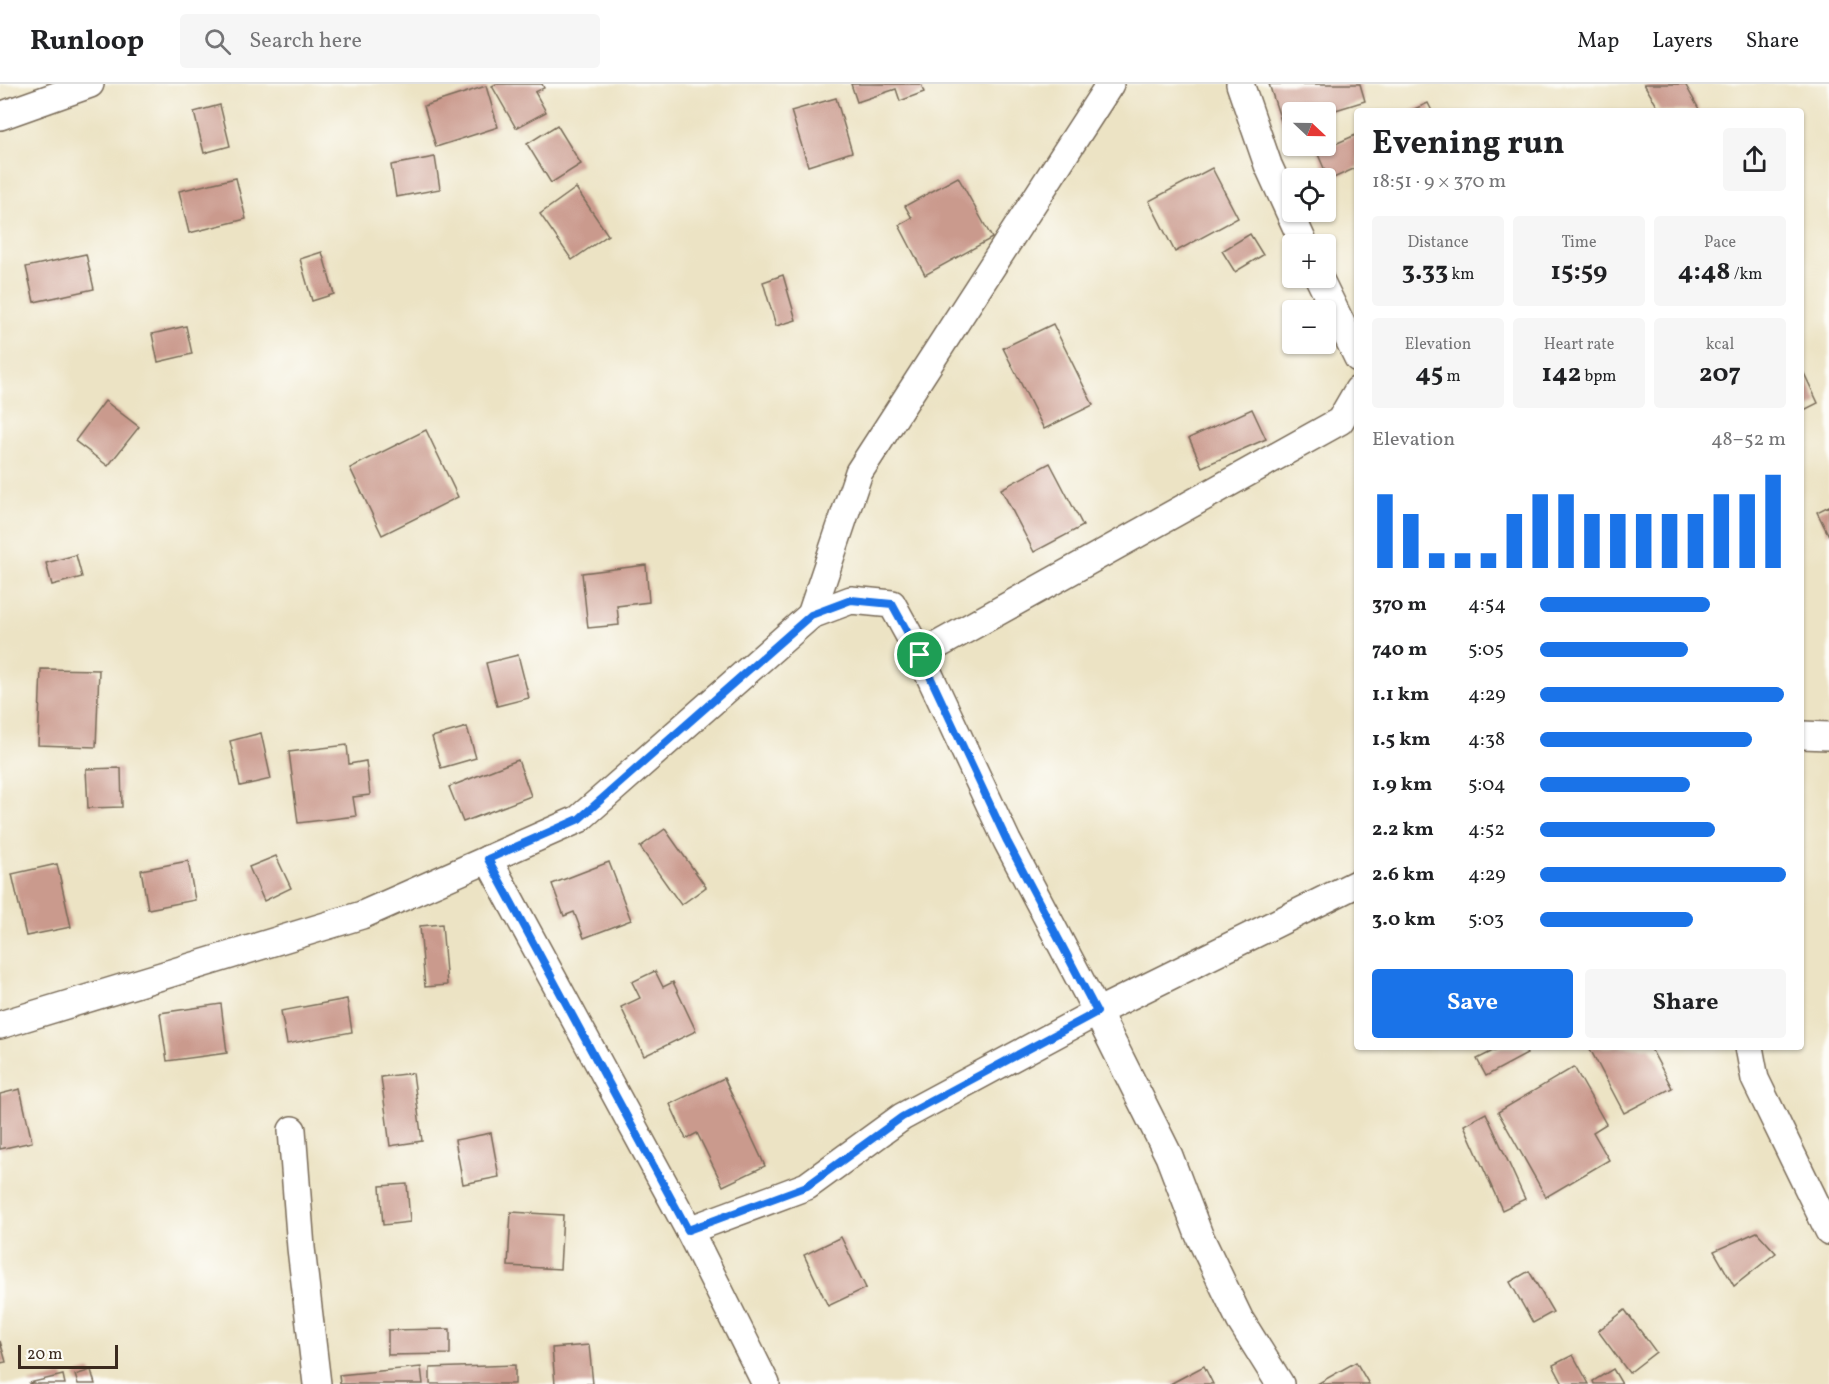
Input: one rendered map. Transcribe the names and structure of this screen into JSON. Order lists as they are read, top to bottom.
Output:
{
  "scale_bar": "20 m",
  "north": "right",
  "page": {
    "header": "Runloop",
    "search": "Search here",
    "nav": ["Map", "Layers", "Share"],
    "map_buttons": ["+", "−"],
    "heading": ["Evening run", "18:51 · 9 × 370 m"],
    "stats": [
      ["Distance", "3.33 km"],
      ["Time", "15:59"],
      ["Pace", "4:48 /km"],
      ["Elevation", "45 m"],
      ["Heart rate", "142 bpm"],
      ["kcal", "207"]
    ],
    "chart": ["Elevation", "48–52 m"],
    "list": [
      {
        "name": "370 m",
        "note": "4:54"
      },
      {
        "name": "740 m",
        "note": "5:05"
      },
      {
        "name": "1.1 km",
        "note": "4:29"
      },
      {
        "name": "1.5 km",
        "note": "4:38"
      },
      {
        "name": "1.9 km",
        "note": "5:04"
      },
      {
        "name": "2.2 km",
        "note": "4:52"
      },
      {
        "name": "2.6 km",
        "note": "4:29"
      },
      {
        "name": "3.0 km",
        "note": "5:03"
      }
    ],
    "buttons": ["Save", "Share"],
    "scale": "20 m"
  }
}
